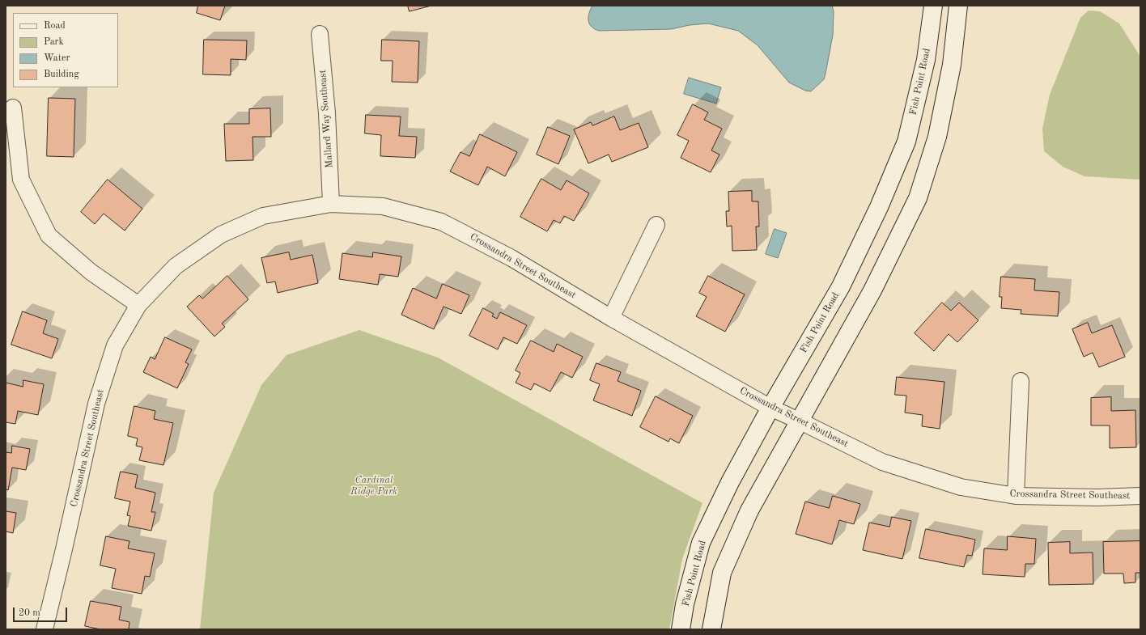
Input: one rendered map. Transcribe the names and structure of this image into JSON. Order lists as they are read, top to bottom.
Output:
{
  "streets": {
    "street": ["Fish Point Road", "Mallard Way Southeast", "Crossandra Street Southeast"]
  },
  "crossings": [
    ["Fish Point Road", "Crossandra Street Southeast"],
    ["Mallard Way Southeast", "Crossandra Street Southeast"]
  ],
  "parks": ["Cardinal Ridge Park"],
  "legend": [
    "Road",
    "Park",
    "Water",
    "Building"
  ],
  "scale_bar": "20 m"
}
